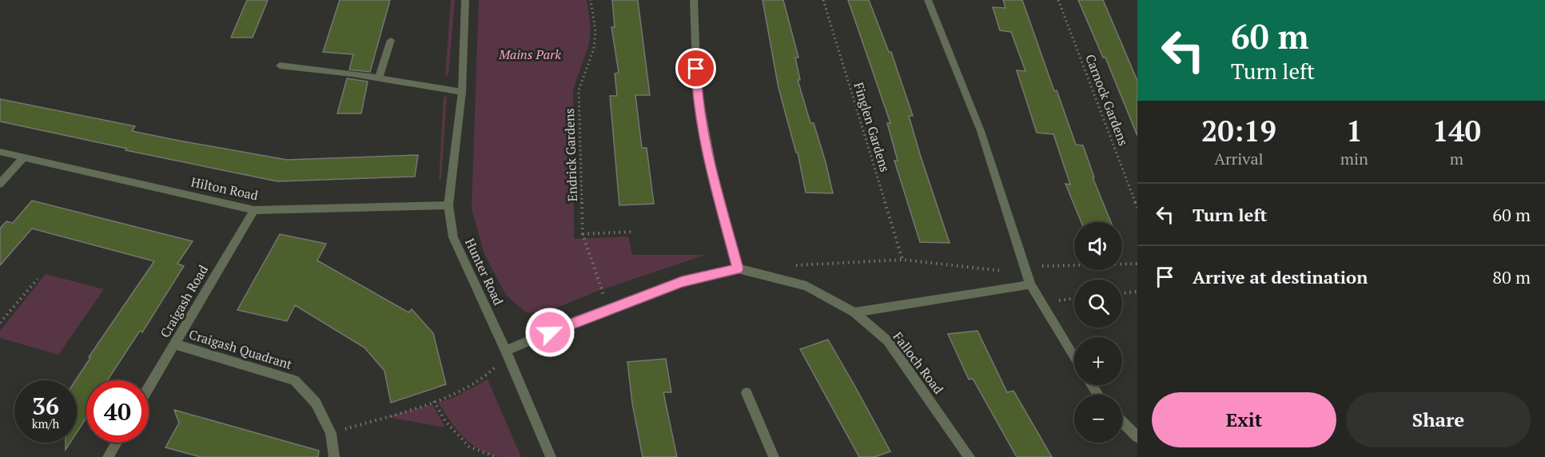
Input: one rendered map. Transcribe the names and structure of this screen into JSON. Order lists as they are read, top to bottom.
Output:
{
  "streets": {
    "street": [
      "Hilton Road",
      "Hunter Road",
      "Craigash Road",
      "Craigash Quadrant",
      "Falloch Road"
    ],
    "path": ["Carnock Gardens", "Finglen Gardens", "Endrick Gardens"]
  },
  "crossings": [
    ["Endrick Gardens", "Falloch Road"],
    ["Hilton Road", "Hunter Road"],
    ["Hilton Road", "Craigash Road"],
    ["Hunter Road", "Falloch Road"],
    ["Craigash Road", "Craigash Quadrant"]
  ],
  "parks": ["Mains Park"],
  "page": {
    "turn": ["60 m", "Turn left"],
    "eta": [
      "20:19",
      "Arrival",
      "1",
      "min",
      "140",
      "m"
    ],
    "list": [
      {
        "name": "Turn left",
        "value": "60 m"
      },
      {
        "name": "Arrive at destination",
        "value": "80 m"
      }
    ],
    "map_buttons": ["+", "−"],
    "speed": "36 km/h",
    "limit": "40",
    "buttons": ["Exit", "Share"]
  }
}
